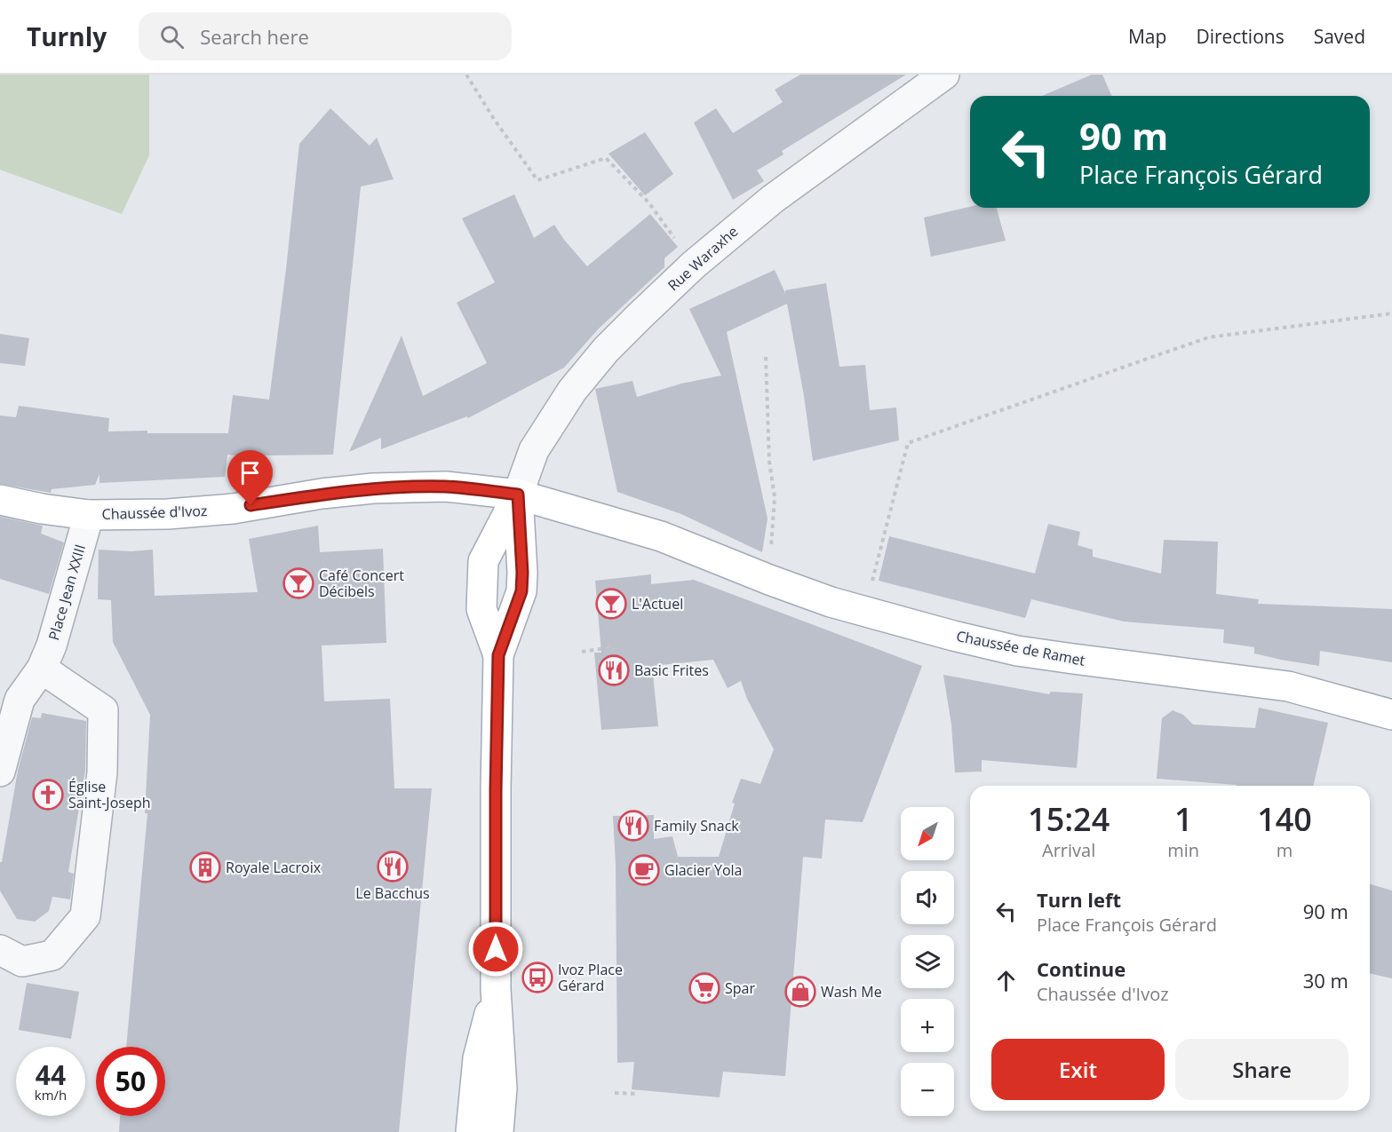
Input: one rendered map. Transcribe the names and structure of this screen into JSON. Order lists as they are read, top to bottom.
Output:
{
  "streets": {
    "main road": ["Chaussée d'Ivoz", "Chaussée de Ramet"],
    "street": ["Rue Waraxhe", "Place Jean XXIII"]
  },
  "crossings": [
    ["Rue Waraxhe", "Chaussée d'Ivoz"],
    ["Rue Waraxhe", "Chaussée de Ramet"],
    ["Chaussée d'Ivoz", "Place Jean XXIII"],
    ["Chaussée d'Ivoz", "Chaussée de Ramet"]
  ],
  "places": {
    "bar": ["Café Concert Décibels", "L'Actuel"],
    "restaurant": ["Basic Frites", "Family Snack", "Le Bacchus"],
    "church": ["Église Saint-Joseph"],
    "building": ["Royale Lacroix"],
    "cafe": ["Glacier Yola"],
    "bus stop": ["Ivoz Place Gérard"],
    "supermarket": ["Spar"],
    "shop": ["Wash Me"]
  },
  "north": "bottom left",
  "page": {
    "header": "Turnly",
    "search": "Search here",
    "nav": ["Map", "Directions", "Saved"],
    "turn": ["90 m", "Place François Gérard"],
    "eta": [
      "15:24",
      "Arrival",
      "1",
      "min",
      "140",
      "m"
    ],
    "map_buttons": ["+", "−"],
    "list": [
      {
        "name": "Turn left",
        "note": "Place François Gérard",
        "value": "90 m"
      },
      {
        "name": "Continue",
        "note": "Chaussée d'Ivoz",
        "value": "30 m"
      }
    ],
    "buttons": ["Exit", "Share"],
    "speed": "44 km/h",
    "limit": "50"
  }
}
